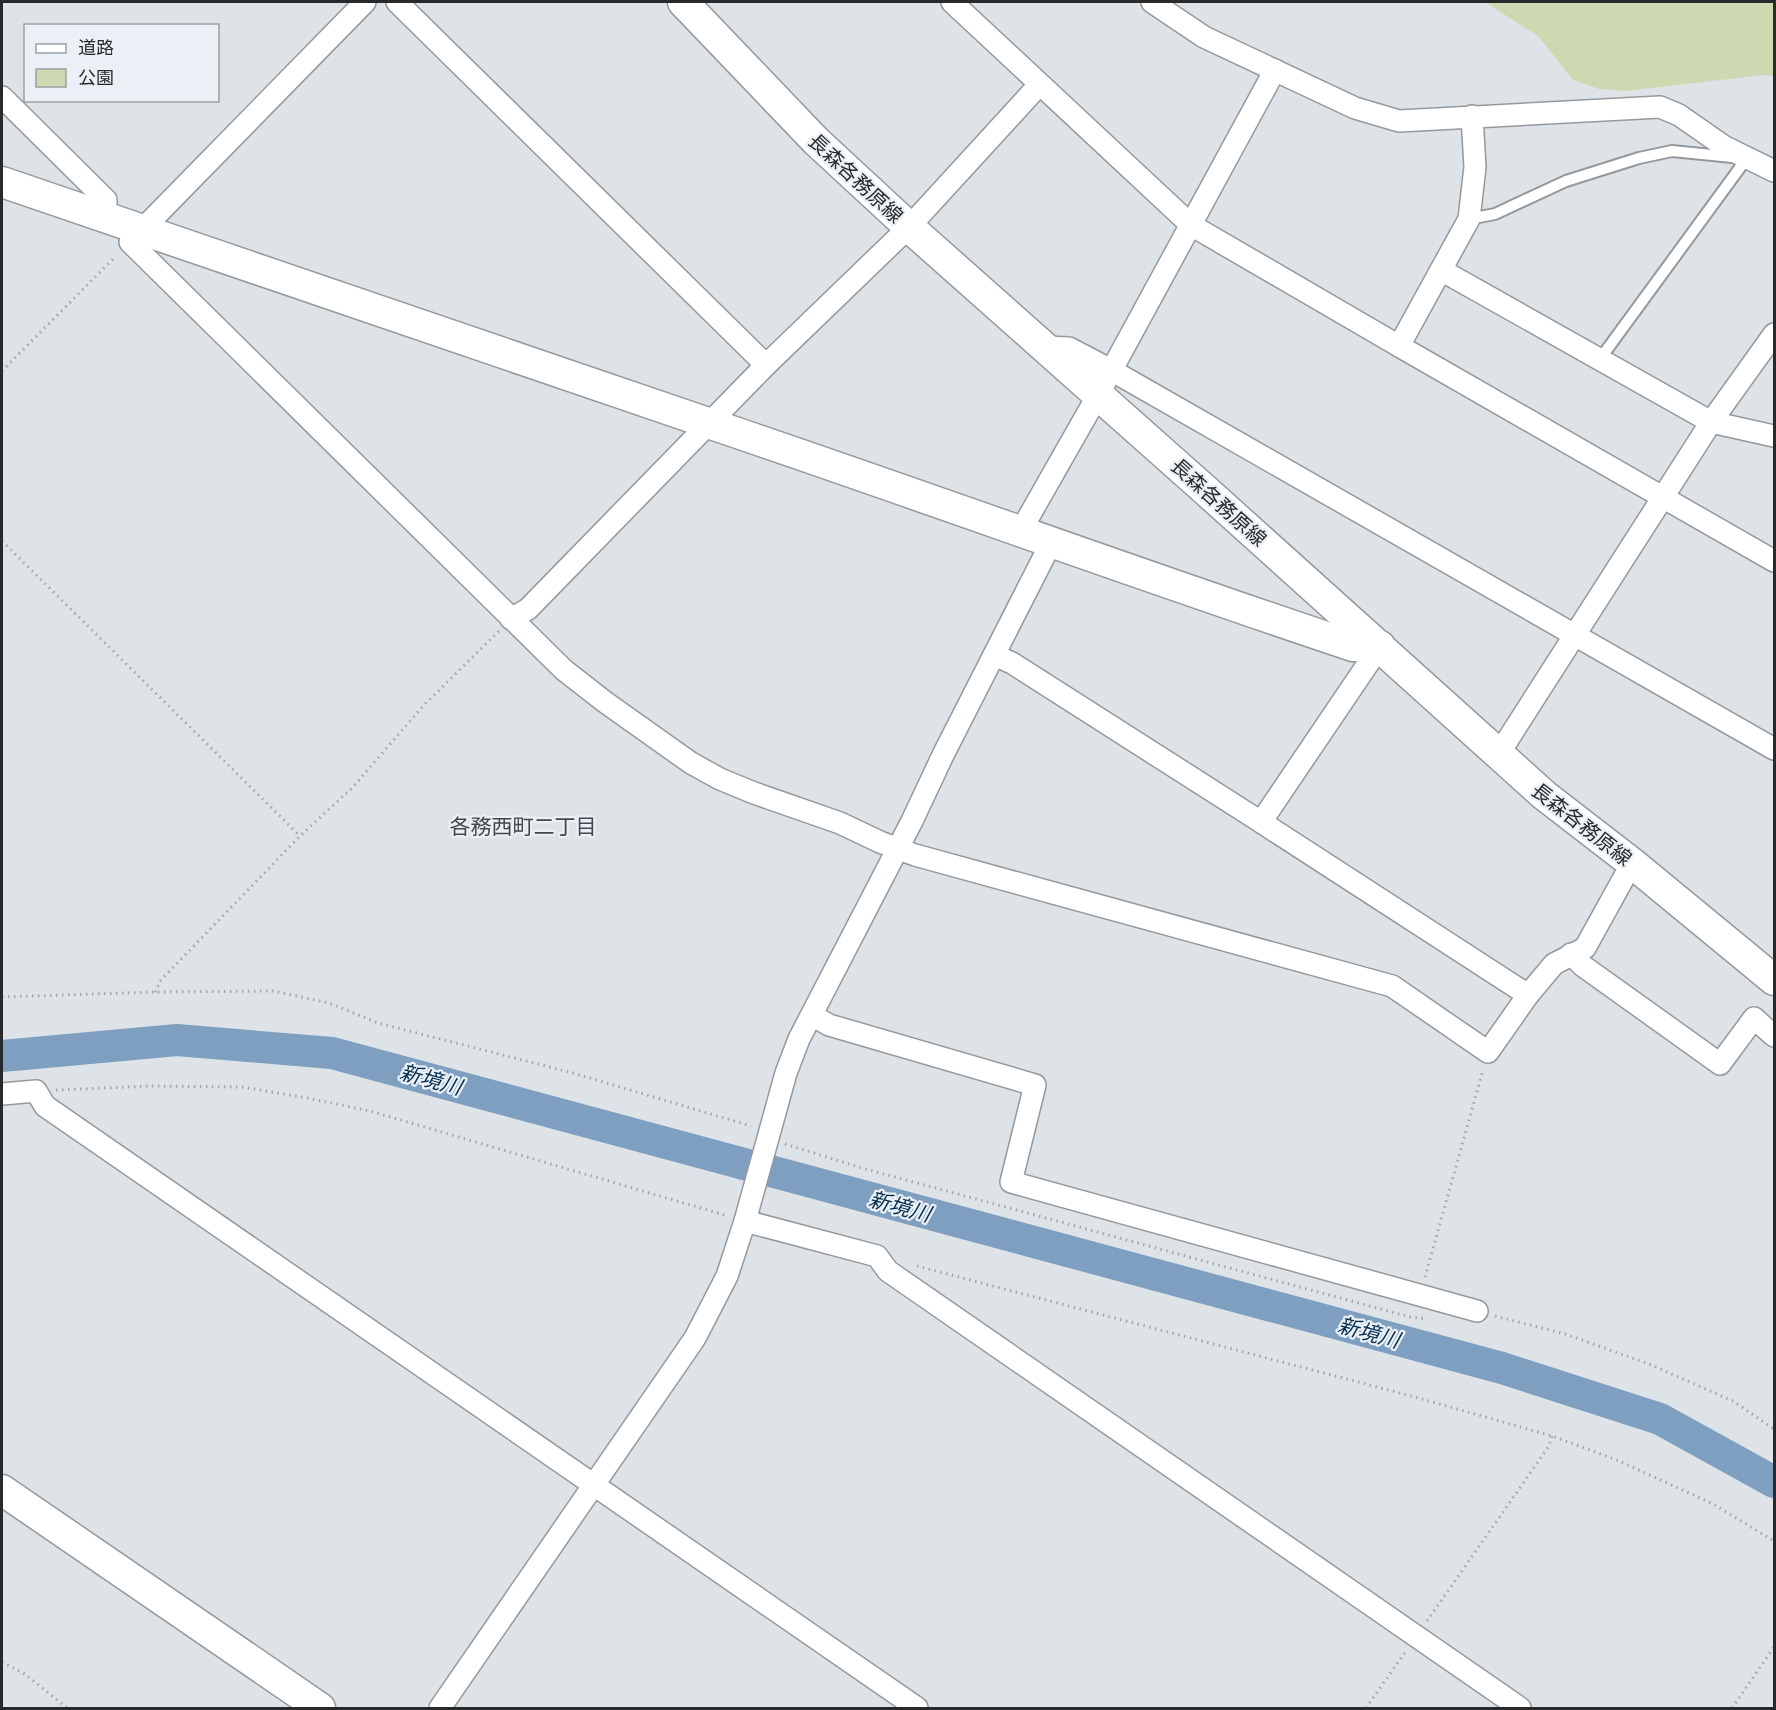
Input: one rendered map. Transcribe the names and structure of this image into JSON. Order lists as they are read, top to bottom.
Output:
{
  "streets": {
    "street": ["長森各務原線"]
  },
  "districts": ["各務西町二丁目"],
  "water": ["新境川"],
  "legend": ["道路", "公園"]
}
